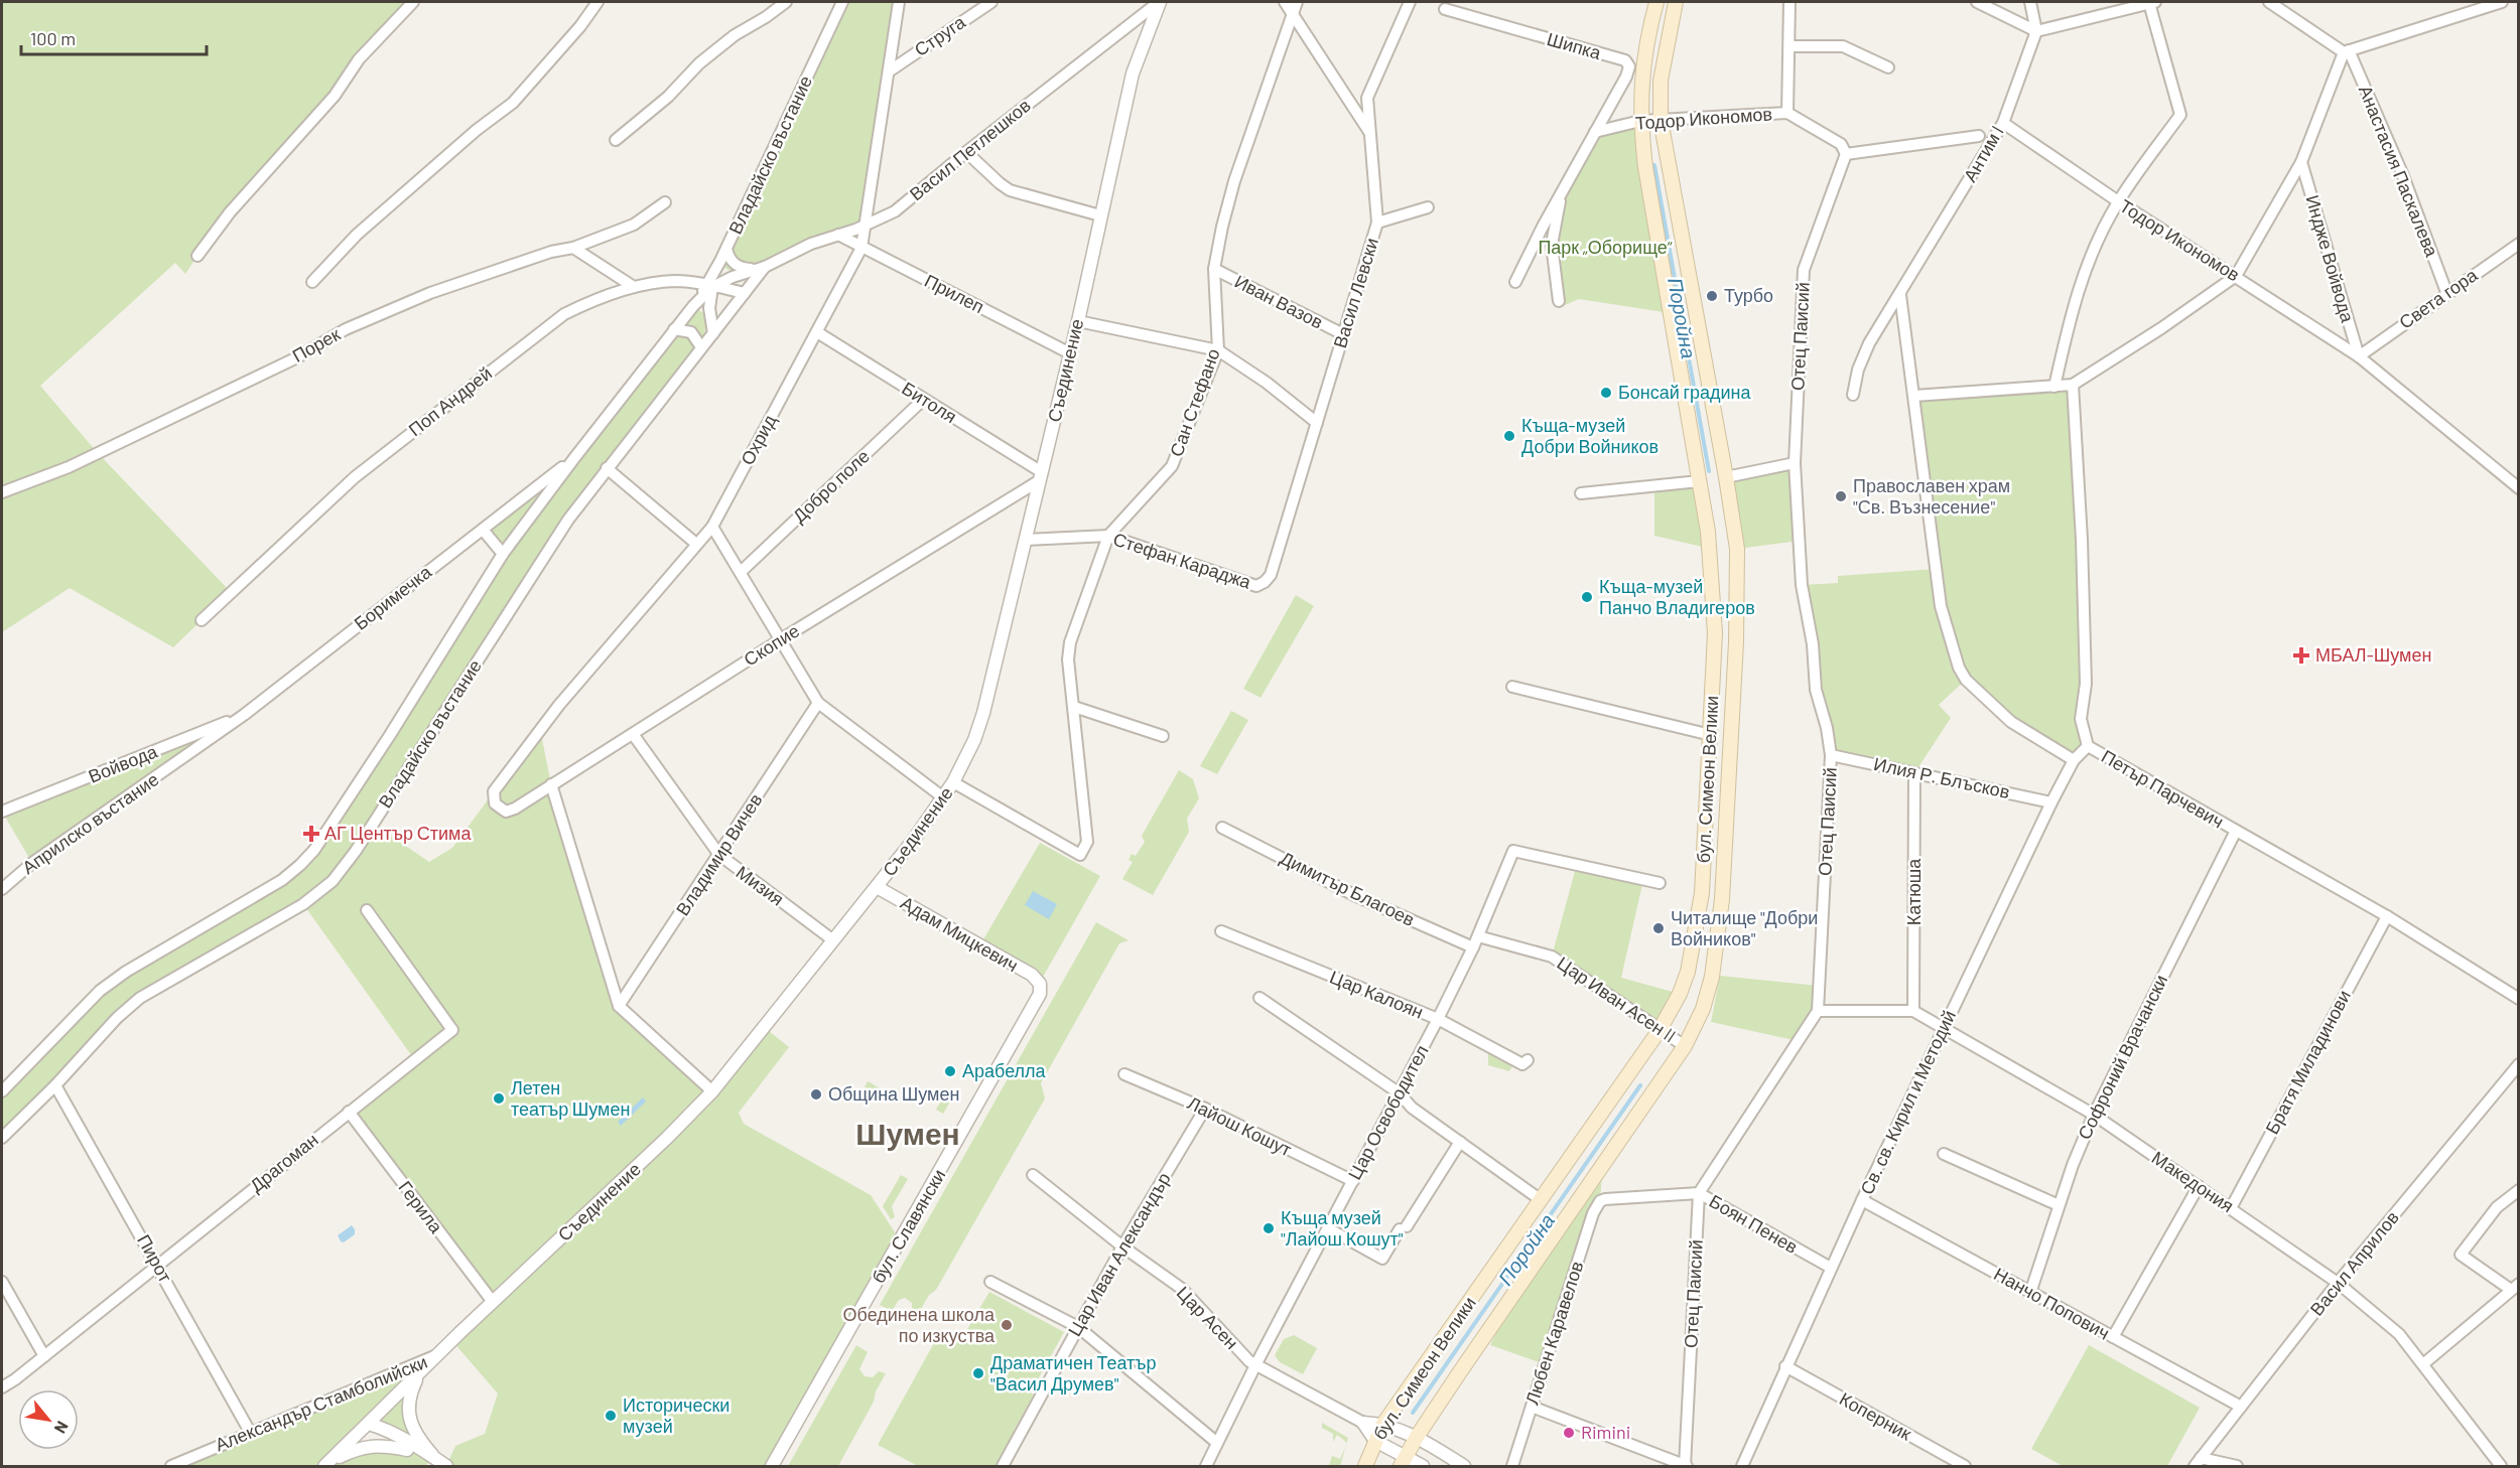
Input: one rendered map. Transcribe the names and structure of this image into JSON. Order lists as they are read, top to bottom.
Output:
{
  "streets": {
    "main road": ["бул. Симеон Велики"],
    "street": [
      "Струга",
      "Шипка",
      "Тодор Икономов",
      "Васил Петлешков",
      "Антим I",
      "Владайско въстание",
      "Анастасия Паскалева",
      "Индже Войвода",
      "Васил Левски",
      "Прилеп",
      "Света гора",
      "Иван Вазов",
      "Отец Паисий",
      "Порек",
      "Съединение",
      "Поп Андрей",
      "Битоля",
      "Сан Стефано",
      "Охрид",
      "Добро поле",
      "Стефан Караджа",
      "Боримечка",
      "Скопие",
      "Войвода",
      "Илия Р. Блъсков",
      "Петър Парчевич",
      "Априлско въстание",
      "Владимир Вичев",
      "Мизия",
      "Димитър Благоев",
      "Катюша",
      "Адам Мицкевич",
      "Цар Калоян",
      "Цар Иван Асен II",
      "Софроний Врачански",
      "Братя Миладинови",
      "Св. св. Кирил и Методий",
      "Цар Освободител",
      "Лайош Кошут",
      "Драгоман",
      "Македония",
      "Герила",
      "Боян Пенев",
      "бул. Славянски",
      "Цар Иван Александър",
      "Пирот",
      "Васил Априлов",
      "Нанчо Попович",
      "Цар Асен",
      "Любен Каравелов",
      "Александър Стамболийски",
      "Коперник"
    ]
  },
  "crossings": [
    ["Струга", "Охрид"],
    ["Шипка", "Тодор Икономов"],
    ["Тодор Икономов", "Антим I"],
    ["Тодор Икономов", "Индже Войвода"],
    ["Тодор Икономов", "Света гора"],
    ["Тодор Икономов", "Отец Паисий"],
    ["Тодор Икономов", "бул. Симеон Велики"],
    ["Васил Петлешков", "Владайско въстание"],
    ["Васил Петлешков", "Прилеп"],
    ["Васил Петлешков", "Съединение"],
    ["Васил Петлешков", "Охрид"],
    ["Владайско въстание", "Поп Андрей"],
    ["Владайско въстание", "Боримечка"],
    ["Владайско въстание", "Пирот"],
    ["Анастасия Паскалева", "Света гора"],
    ["Индже Войвода", "Света гора"],
    ["Васил Левски", "Иван Вазов"],
    ["Васил Левски", "Стефан Караджа"],
    ["Прилеп", "Съединение"],
    ["Прилеп", "Охрид"],
    ["Иван Вазов", "Сан Стефано"],
    ["Отец Паисий", "Илия Р. Блъсков"],
    ["Отец Паисий", "Боян Пенев"],
    ["Съединение", "Битоля"],
    ["Съединение", "Сан Стефано"],
    ["Съединение", "Стефан Караджа"],
    ["Съединение", "Скопие"],
    ["Съединение", "Мизия"],
    ["Съединение", "Адам Мицкевич"],
    ["Съединение", "Герила"],
    ["Съединение", "Александър Стамболийски"],
    ["Битоля", "Охрид"],
    ["Битоля", "Добро поле"],
    ["Битоля", "Скопие"],
    ["Сан Стефано", "Стефан Караджа"],
    ["Охрид", "Скопие"],
    ["Боримечка", "Войвода"],
    ["Боримечка", "Априлско въстание"],
    ["Скопие", "Мизия"],
    ["Илия Р. Блъсков", "Катюша"],
    ["Илия Р. Блъсков", "Св. св. Кирил и Методий"],
    ["бул. Симеон Велики", "Цар Иван Асен II"],
    ["бул. Симеон Велики", "Цар Асен"],
    ["Петър Парчевич", "Софроний Врачански"],
    ["Петър Парчевич", "Братя Миладинови"],
    ["Петър Парчевич", "Св. св. Кирил и Методий"],
    ["Владимир Вичев", "Мизия"],
    ["Димитър Благоев", "Цар Освободител"],
    ["Катюша", "Македония"],
    ["Адам Мицкевич", "бул. Славянски"],
    ["Цар Калоян", "Цар Освободител"],
    ["Цар Иван Асен II", "Цар Освободител"],
    ["Софроний Врачански", "Македония"],
    ["Софроний Врачански", "Нанчо Попович"],
    ["Братя Миладинови", "Македония"],
    ["Св. св. Кирил и Методий", "Македония"],
    ["Св. св. Кирил и Методий", "Боян Пенев"],
    ["Св. св. Кирил и Методий", "Нанчо Попович"],
    ["Св. св. Кирил и Методий", "Коперник"],
    ["Цар Освободител", "Лайош Кошут"],
    ["Цар Освободител", "Цар Асен"],
    ["Лайош Кошут", "Цар Иван Александър"],
    ["Драгоман", "Герила"],
    ["Драгоман", "Пирот"],
    ["Македония", "Васил Априлов"],
    ["Боян Пенев", "Любен Каравелов"],
    ["Цар Иван Александър", "Цар Асен"],
    ["Пирот", "Александър Стамболийски"],
    ["Васил Априлов", "Нанчо Попович"]
  ],
  "districts": ["Шумен"],
  "water": ["Поройна"],
  "parks": ["Парк „Оборище“"],
  "places": {
    "other": [
      "Турбо",
      "Бонсай градина",
      "Къща-музей Добри Войников",
      "Православен храм \"Св. Възнесение\"",
      "Къща-музей Панчо Владигеров",
      "Читалище \"Добри Войников\"",
      "Арабелла",
      "Община Шумен",
      "Летен театър Шумен",
      "Къща музей \"Лайош Кошут\"",
      "Обединена школа по изкуства",
      "Драматичен Театър \"Васил Друмев\"",
      "Исторически музей",
      "Rimini"
    ],
    "health": ["МБАЛ-Шумен", "АГ Център Стима"]
  },
  "scale_bar": "100 m",
  "north": "bottom right"
}
